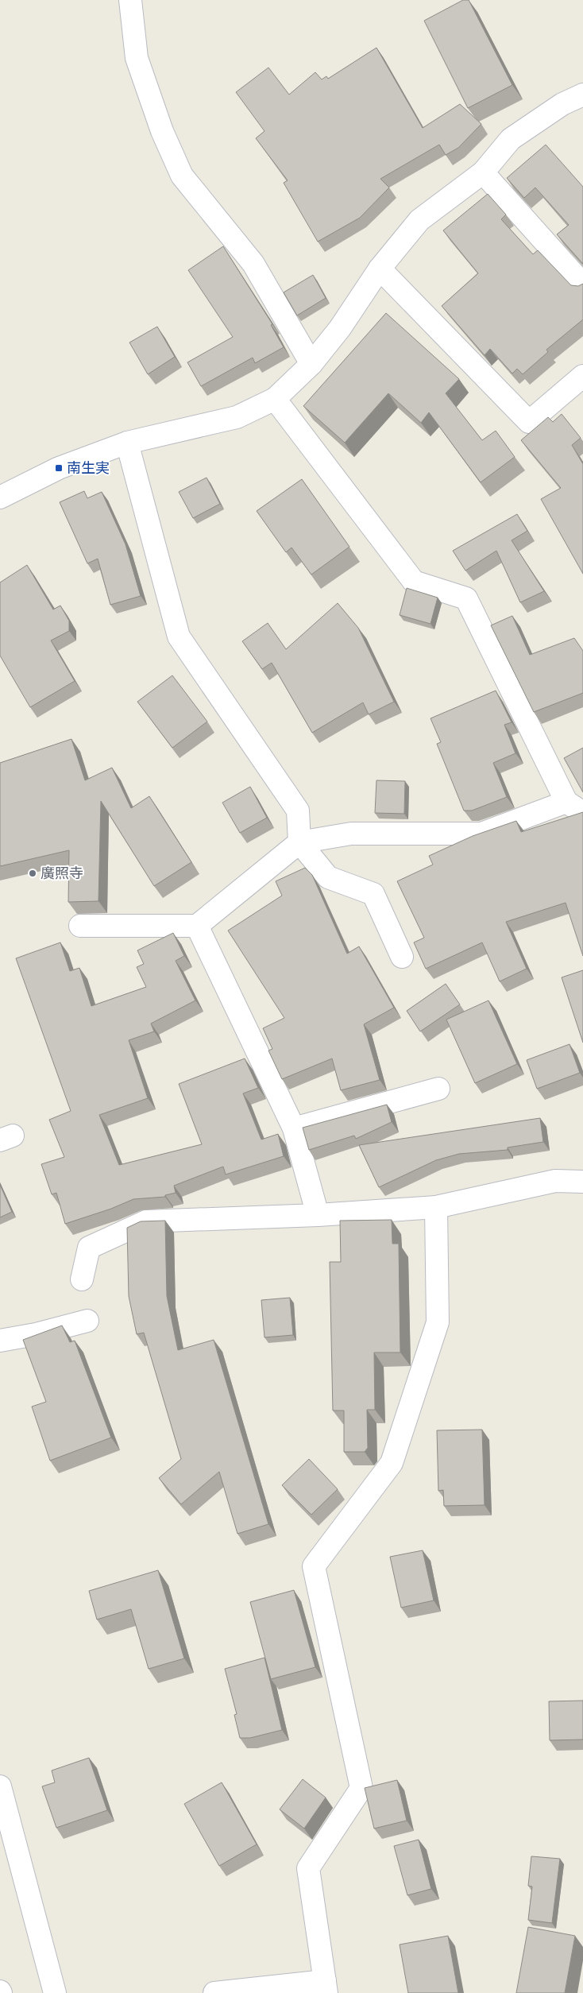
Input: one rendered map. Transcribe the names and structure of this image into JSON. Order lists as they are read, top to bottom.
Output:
{
  "places": {
    "transit": ["南生実"],
    "other": ["廣照寺"]
  }
}
